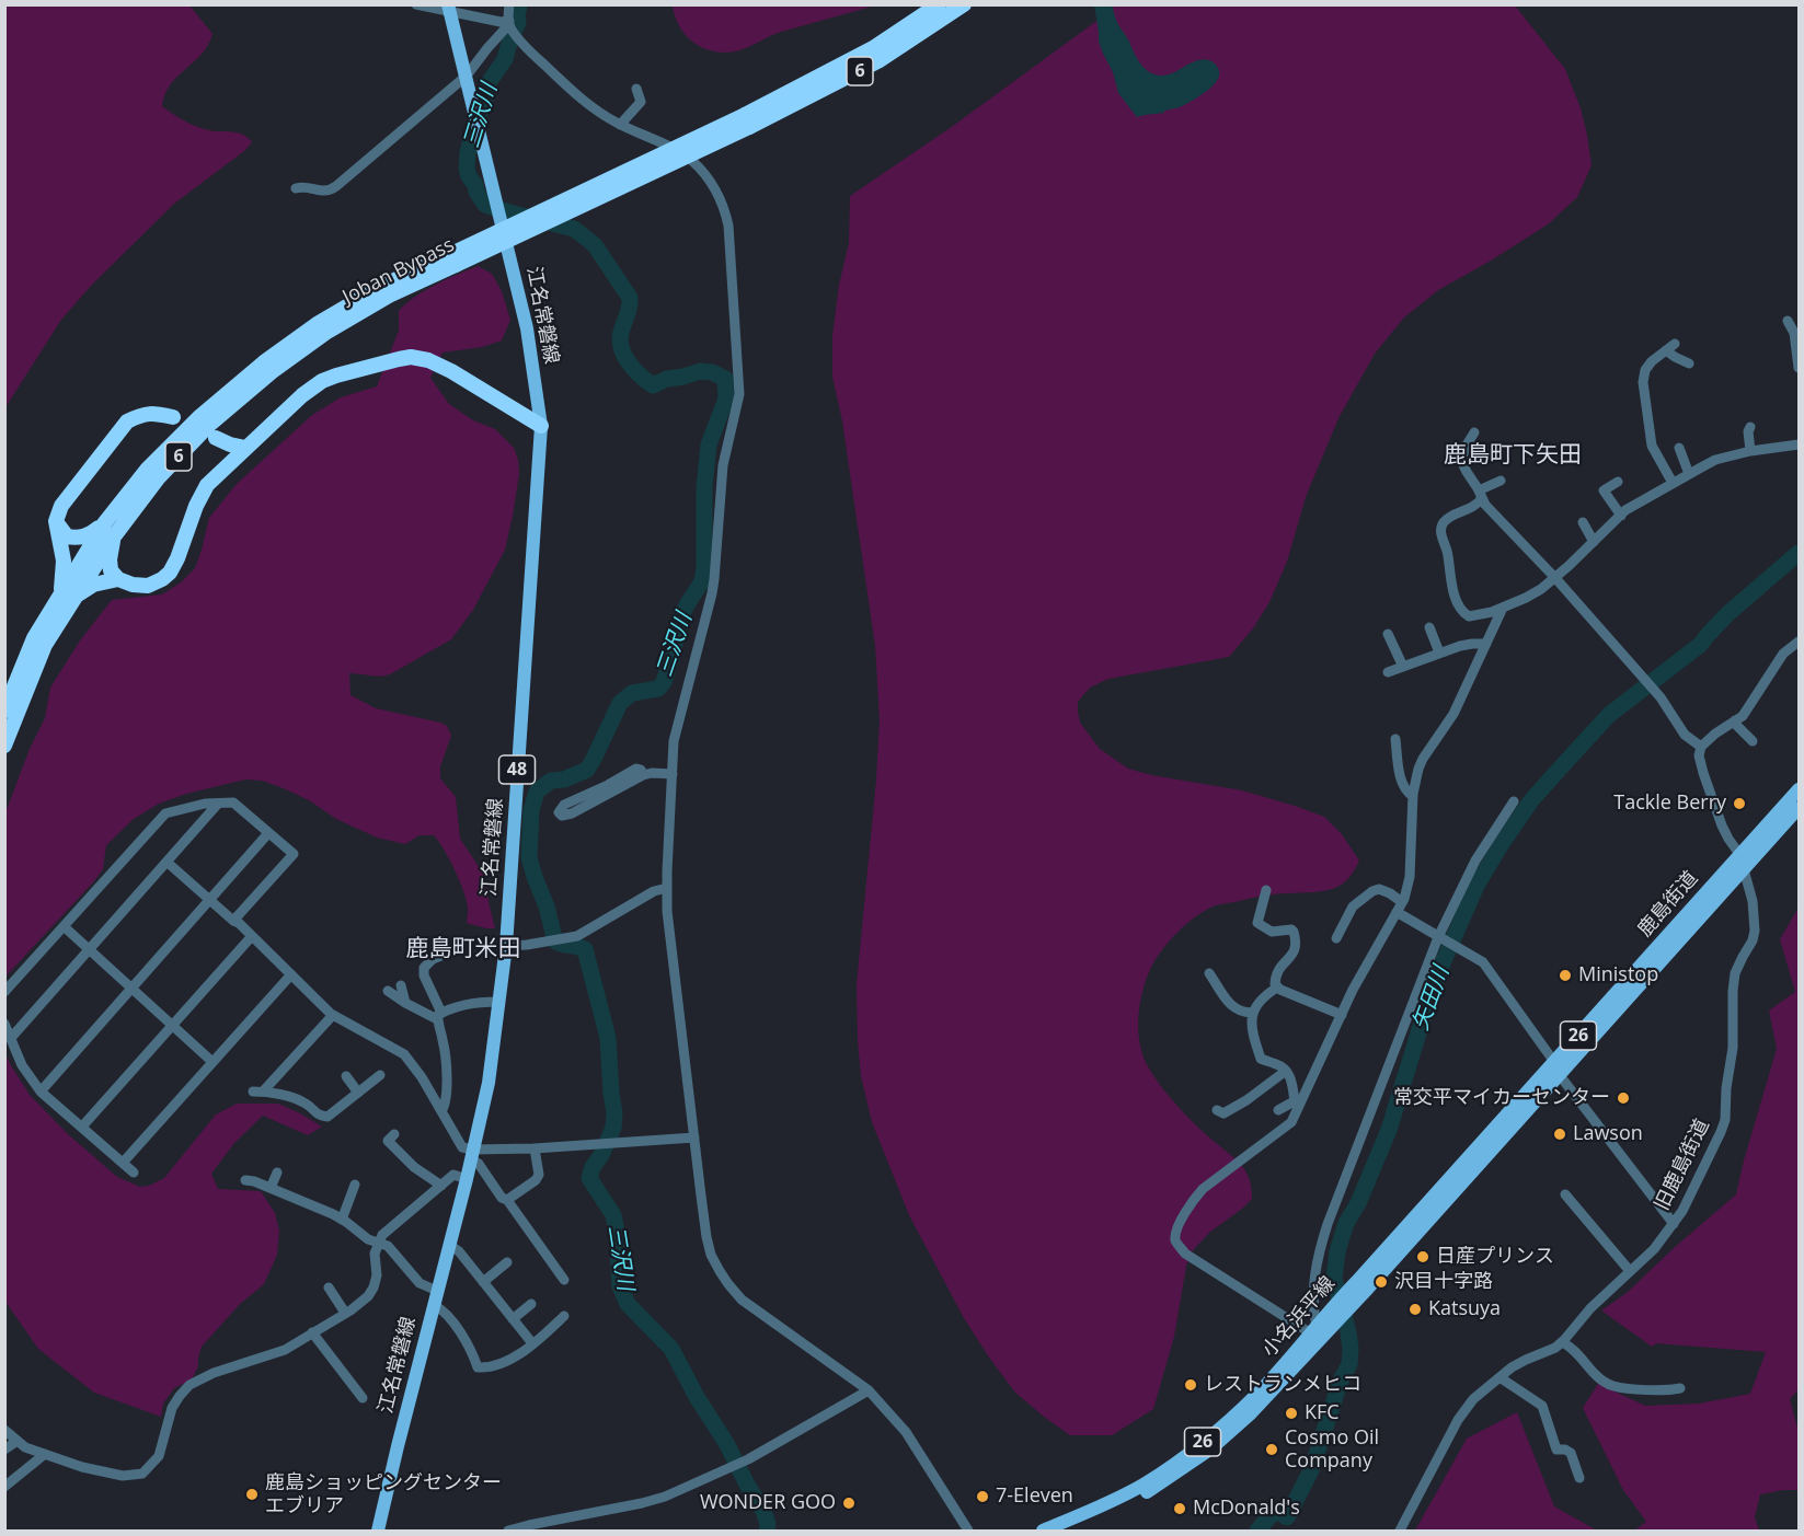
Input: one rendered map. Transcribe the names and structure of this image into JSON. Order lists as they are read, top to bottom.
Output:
{
  "streets": {
    "highway": ["6", "Joban Bypass"],
    "main road": [
      "江名常磐線",
      "48",
      "鹿島街道",
      "26",
      "小名浜平線"
    ],
    "street": ["旧鹿島街道"]
  },
  "crossings": [
    ["鹿島街道", "26"],
    ["鹿島街道", "旧鹿島街道"],
    ["鹿島街道", "小名浜平線"],
    ["26", "旧鹿島街道"],
    ["26", "小名浜平線"]
  ],
  "districts": ["鹿島町下矢田", "鹿島町米田"],
  "water": ["三沢川", "矢田川"],
  "places": [
    "Tackle Berry",
    "Ministop",
    "常交平マイカーセンター",
    "Lawson",
    "日産プリンス",
    "沢目十字路",
    "Katsuya",
    "レストランメヒコ",
    "KFC",
    "Cosmo Oil Company",
    "鹿島ショッピングセンター エブリア",
    "7-Eleven",
    "WONDER GOO",
    "McDonald's"
  ]
}
